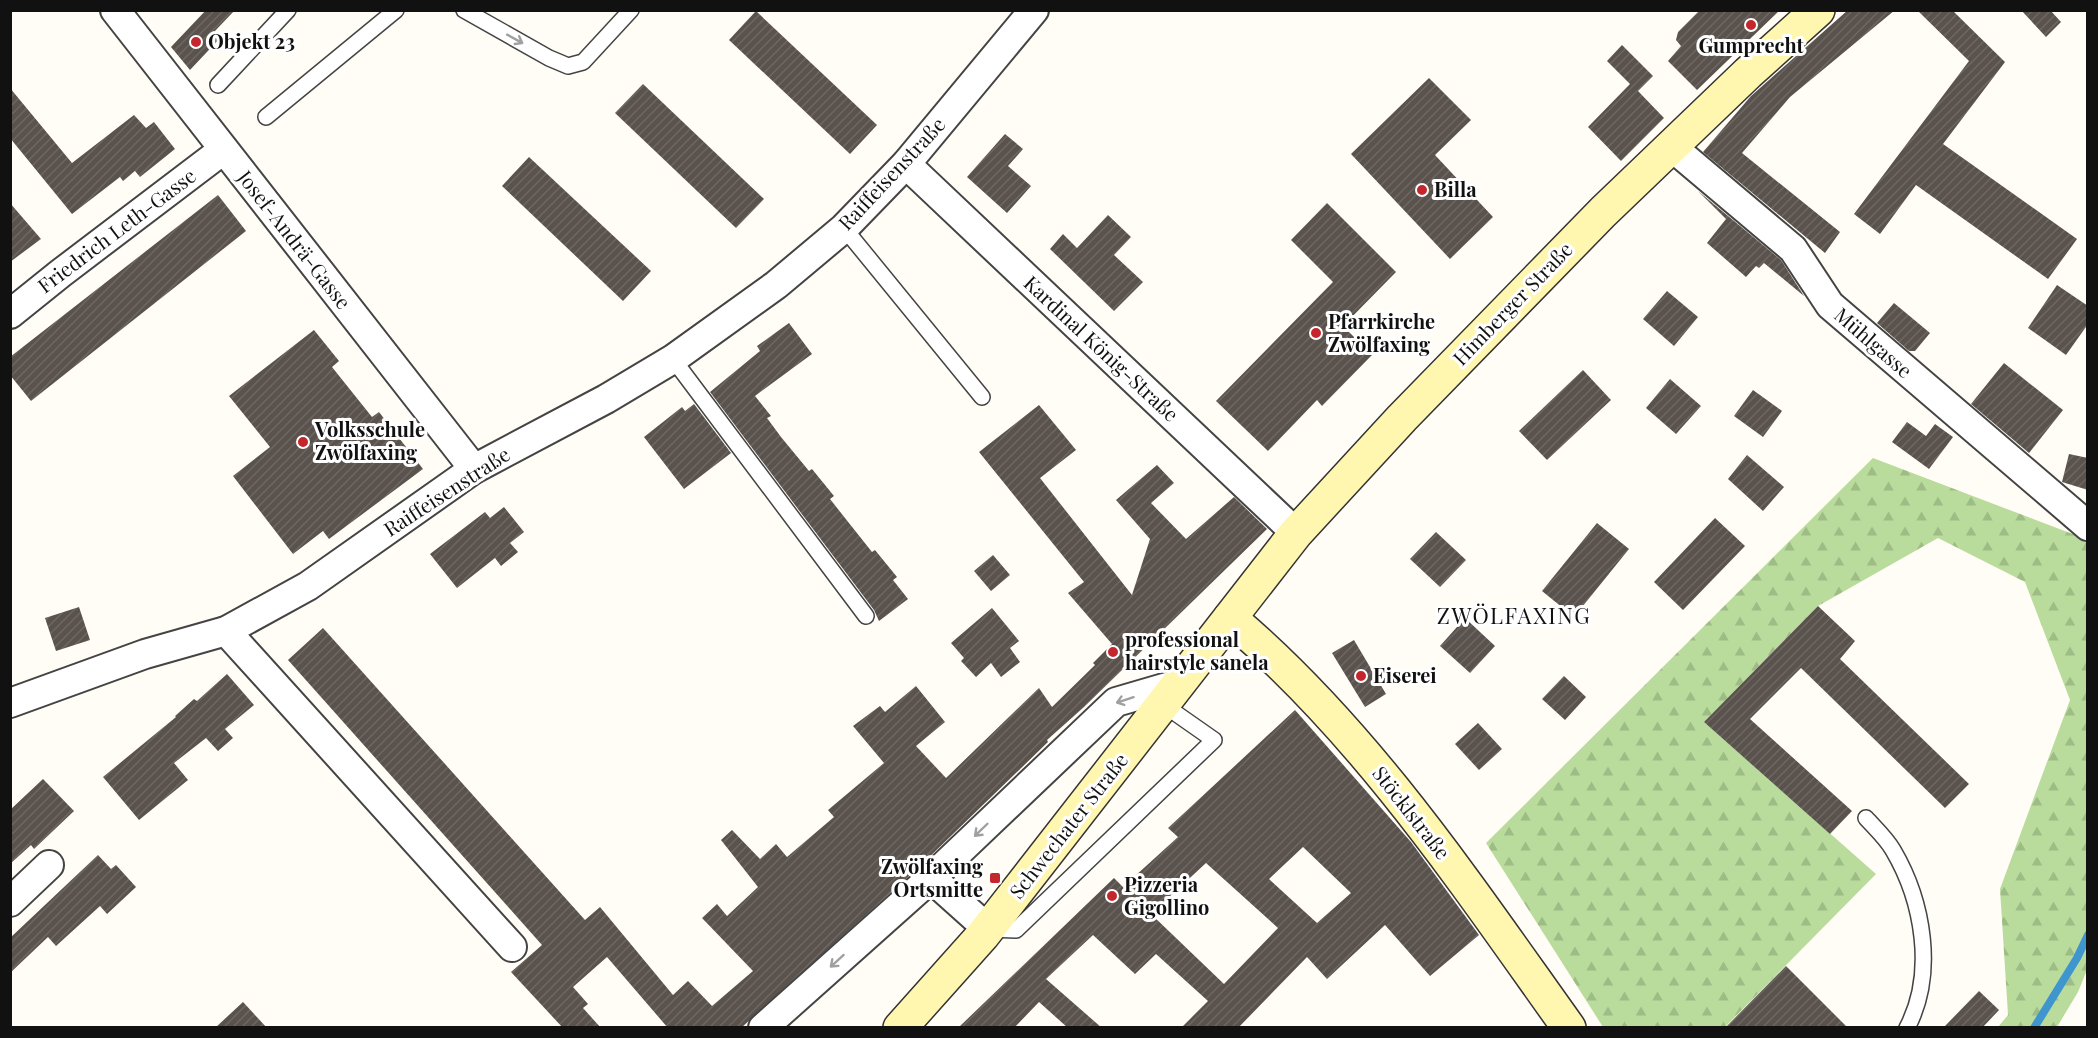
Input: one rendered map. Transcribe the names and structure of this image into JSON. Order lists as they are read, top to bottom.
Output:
{
  "streets": {
    "main road": ["Himberger Straße", "Stöcklstraße", "Schwechater Straße"],
    "street": [
      "Raiffeisenstraße",
      "Friedrich Leth-Gasse",
      "Josef-Andrä-Gasse",
      "Mühlgasse",
      "Kardinal König-Straße"
    ]
  },
  "crossings": [
    ["Raiffeisenstraße", "Josef-Andrä-Gasse"],
    ["Raiffeisenstraße", "Kardinal König-Straße"],
    ["Friedrich Leth-Gasse", "Josef-Andrä-Gasse"],
    ["Himberger Straße", "Mühlgasse"],
    ["Himberger Straße", "Kardinal König-Straße"],
    ["Himberger Straße", "Stöcklstraße"],
    ["Himberger Straße", "Schwechater Straße"],
    ["Stöcklstraße", "Schwechater Straße"]
  ],
  "districts": ["ZWÖLFAXING"],
  "places": {
    "other": [
      "Gumprecht",
      "Objekt 23",
      "Billa",
      "Pfarrkirche Zwölfaxing",
      "Volksschule Zwölfaxing",
      "professional hairstyle sanela",
      "Eiserei",
      "Pizzeria Gigollino"
    ],
    "transit": ["Zwölfaxing Ortsmitte"]
  }
}
